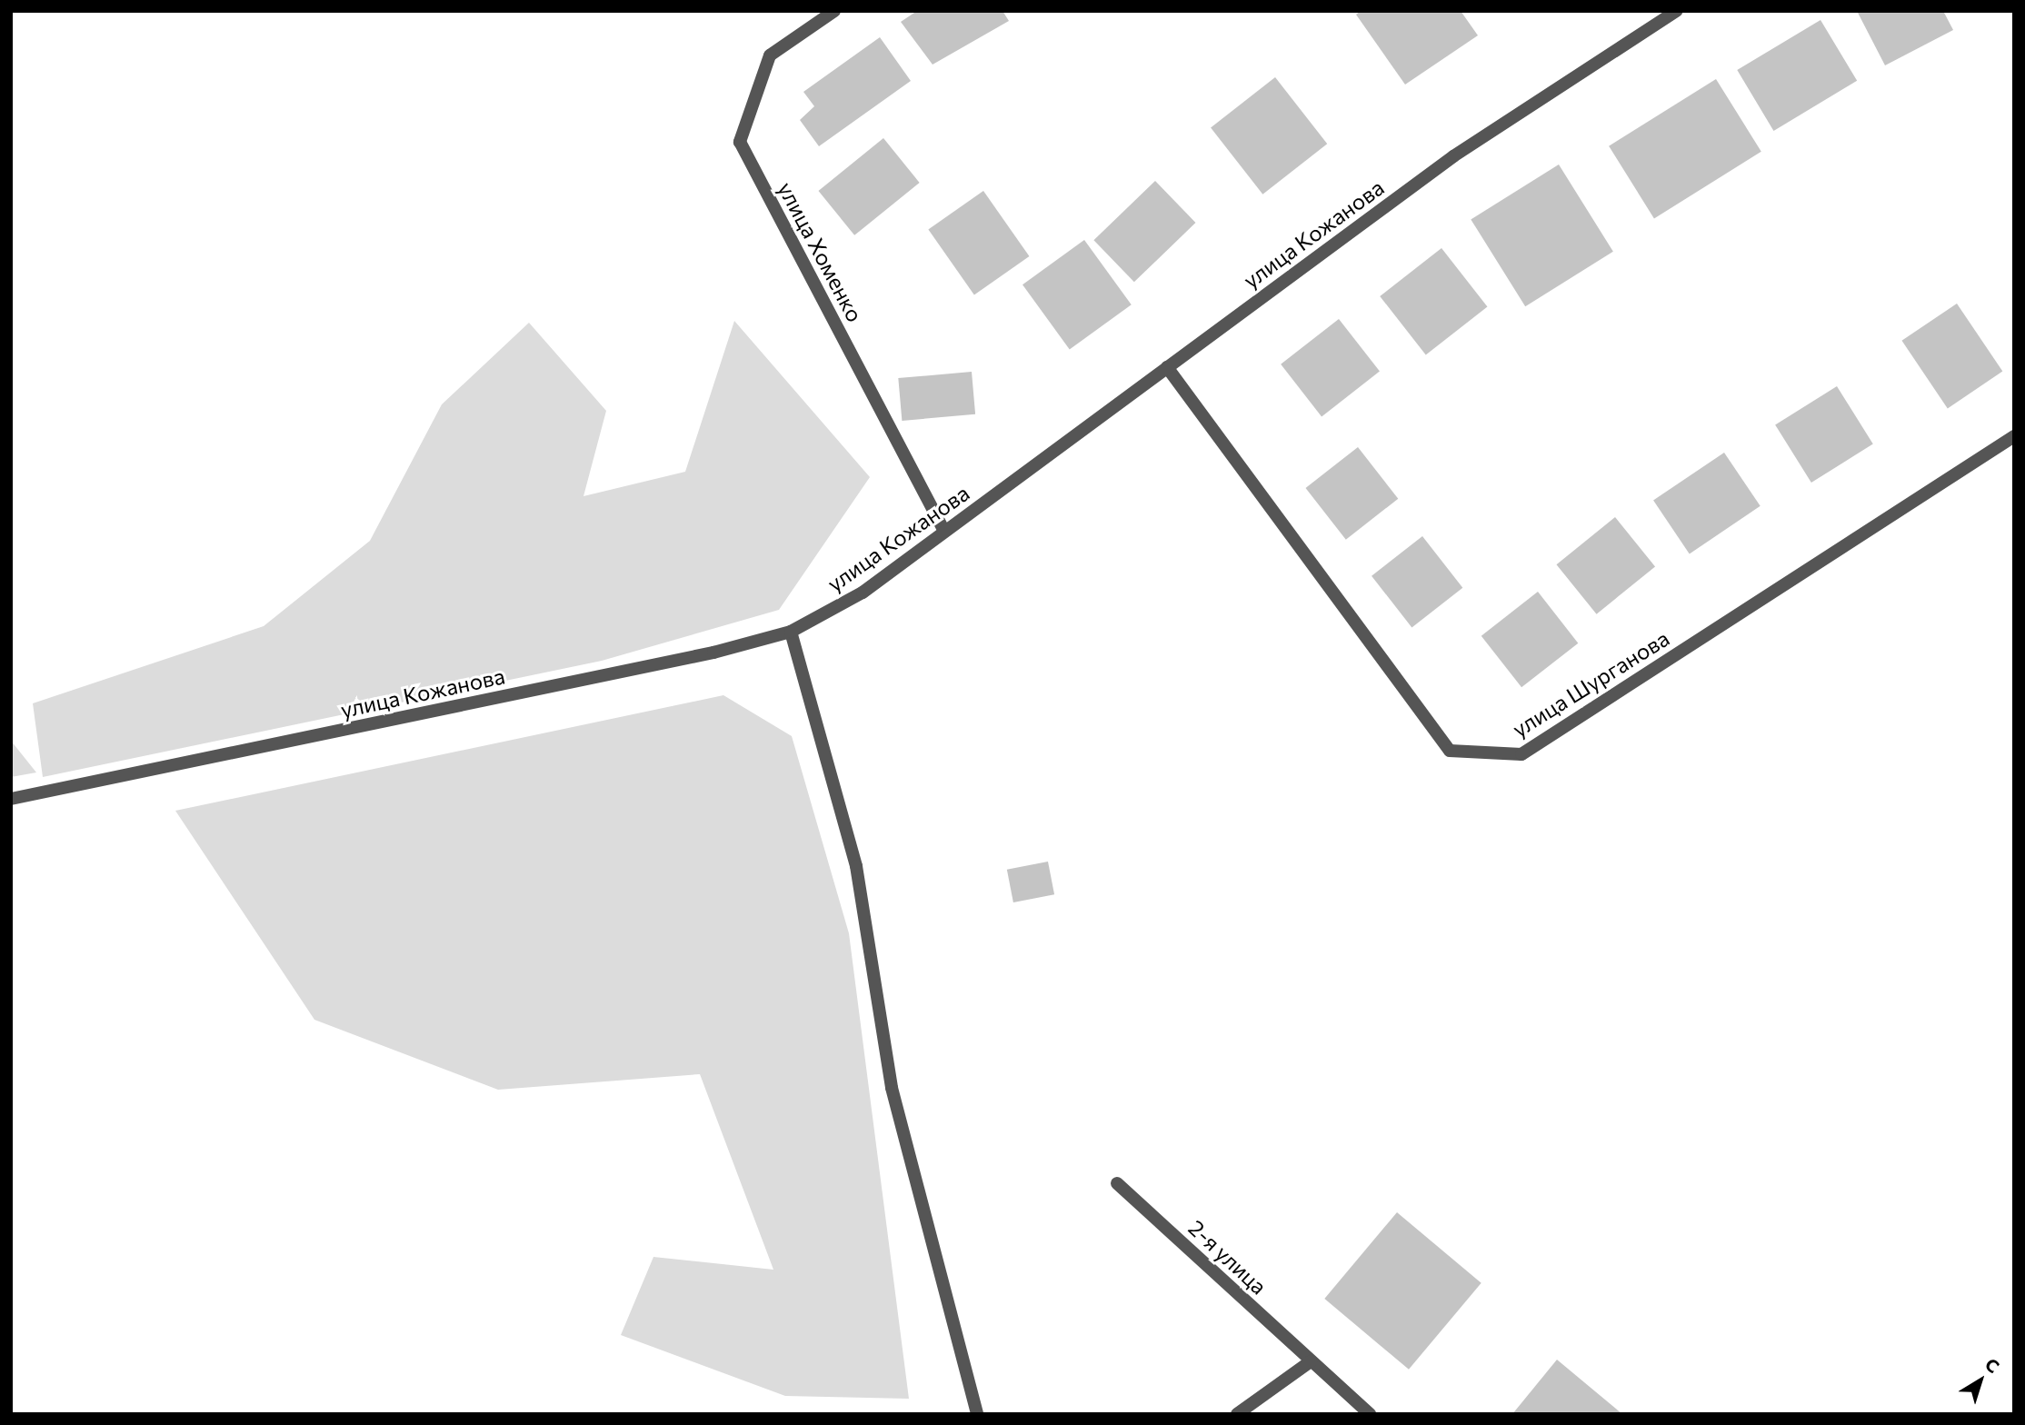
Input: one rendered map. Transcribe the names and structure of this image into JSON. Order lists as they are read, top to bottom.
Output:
{
  "streets": {
    "street": [
      "улица Кожанова",
      "улица Хоменко",
      "улица Шурганова",
      "2-я улица"
    ]
  },
  "crossings": [
    ["улица Кожанова", "улица Хоменко"],
    ["улица Кожанова", "улица Шурганова"]
  ],
  "north": "top right"
}
